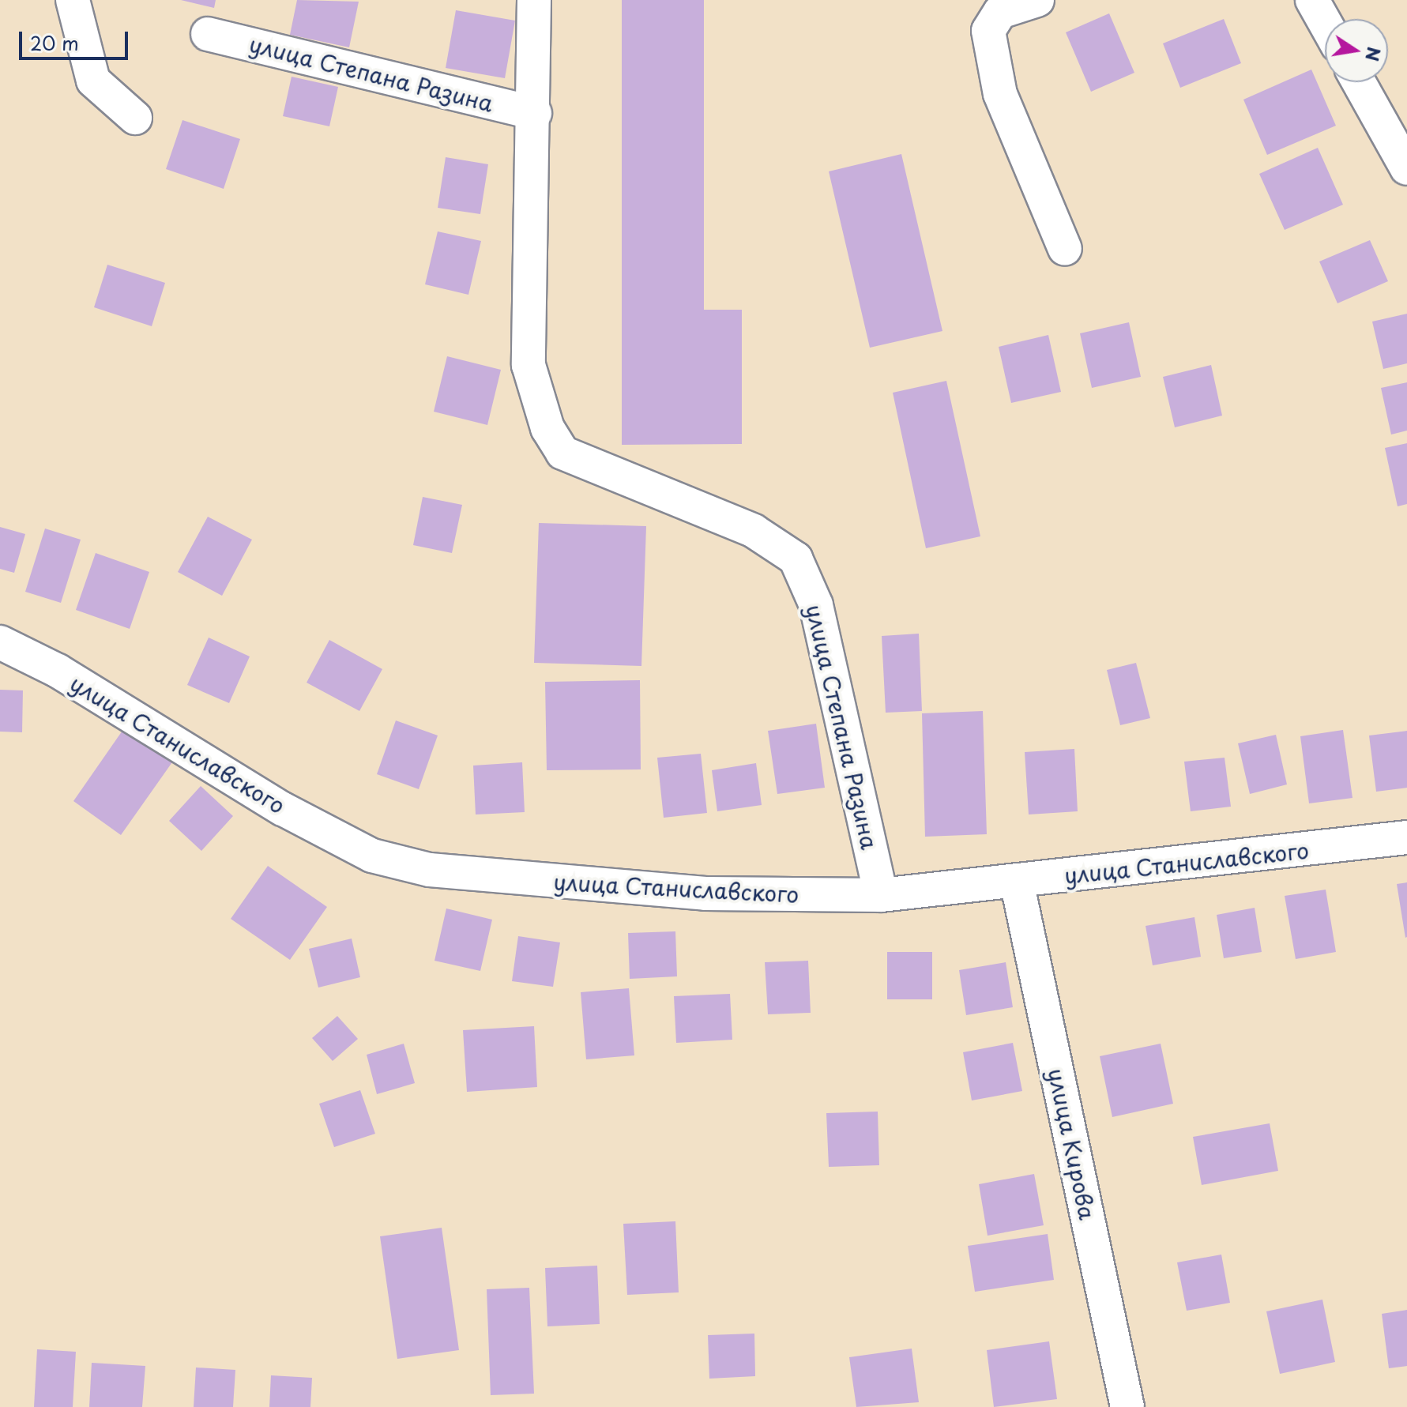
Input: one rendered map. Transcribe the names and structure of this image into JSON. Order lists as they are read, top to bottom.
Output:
{
  "streets": {
    "street": ["улица Степана Разина", "улица Станиславского", "улица Кирова"]
  },
  "crossings": [
    ["улица Степана Разина", "улица Станиславского"],
    ["улица Станиславского", "улица Кирова"]
  ],
  "scale_bar": "20 m",
  "north": "right"
}
